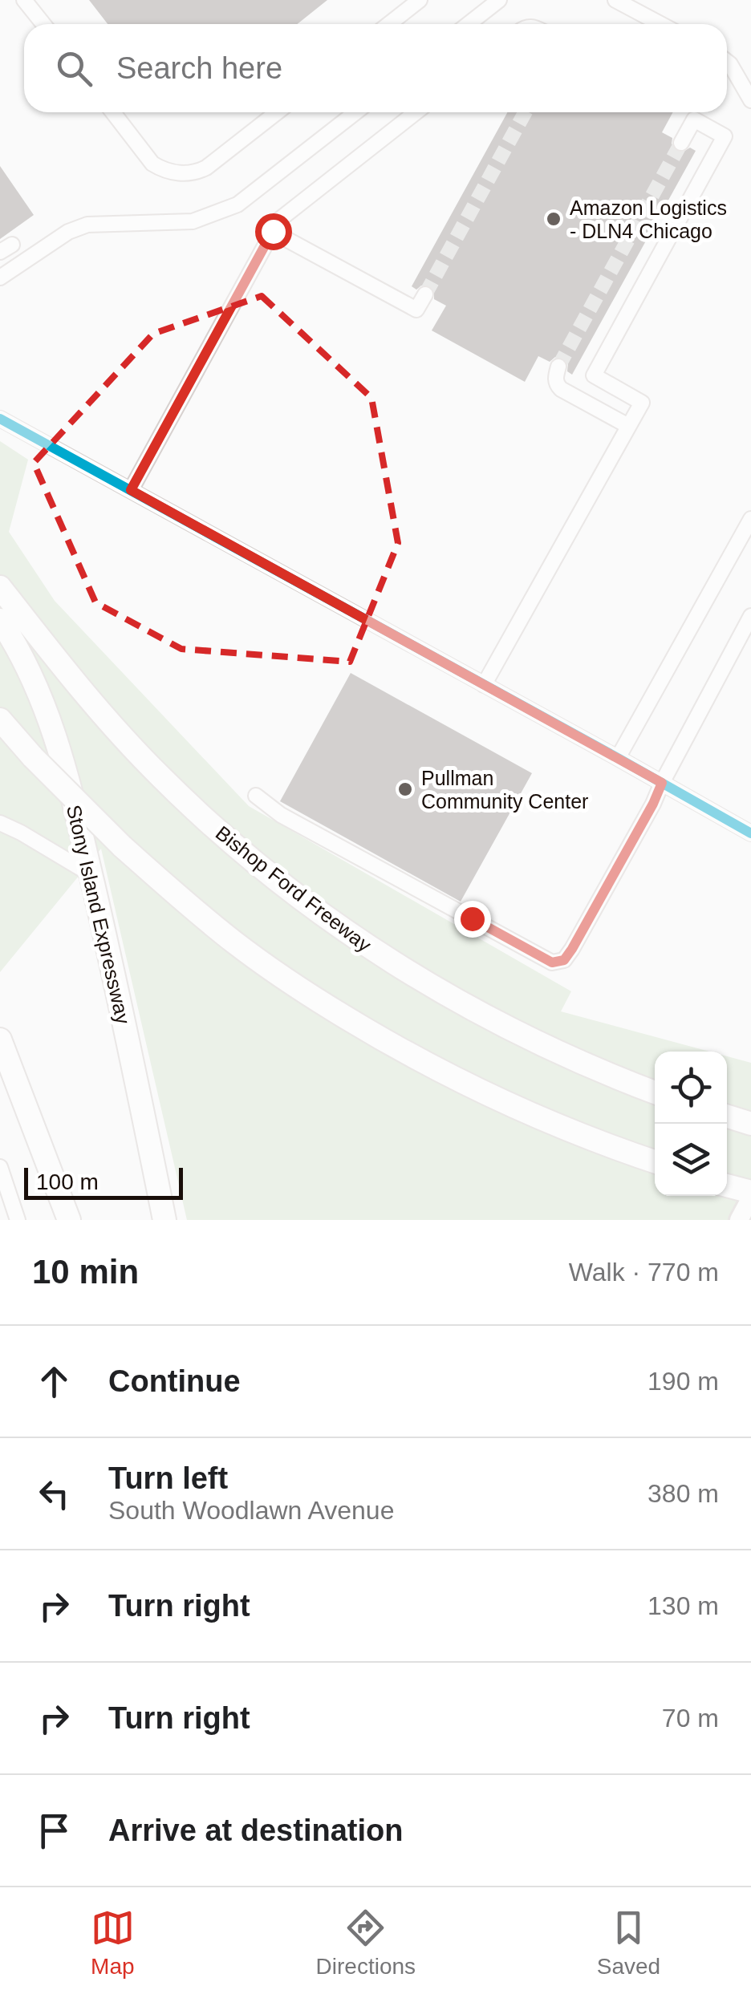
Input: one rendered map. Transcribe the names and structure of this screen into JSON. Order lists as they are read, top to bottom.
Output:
{
  "streets": {
    "highway": ["Bishop Ford Freeway", "Stony Island Expressway"]
  },
  "places": ["Amazon Logistics - DLN4 Chicago", "Pullman Community Center"],
  "scale_bar": "100 m",
  "page": {
    "search": "Search here",
    "scale": "100 m",
    "heading": ["10 min", "Walk · 770 m"],
    "list": [
      ["Continue", "190 m"],
      ["Turn left", "South Woodlawn Avenue", "380 m"],
      ["Turn right", "130 m"],
      ["Turn right", "70 m"],
      "Arrive at destination"
    ],
    "nav": ["Map", "Directions", "Saved"]
  }
}
